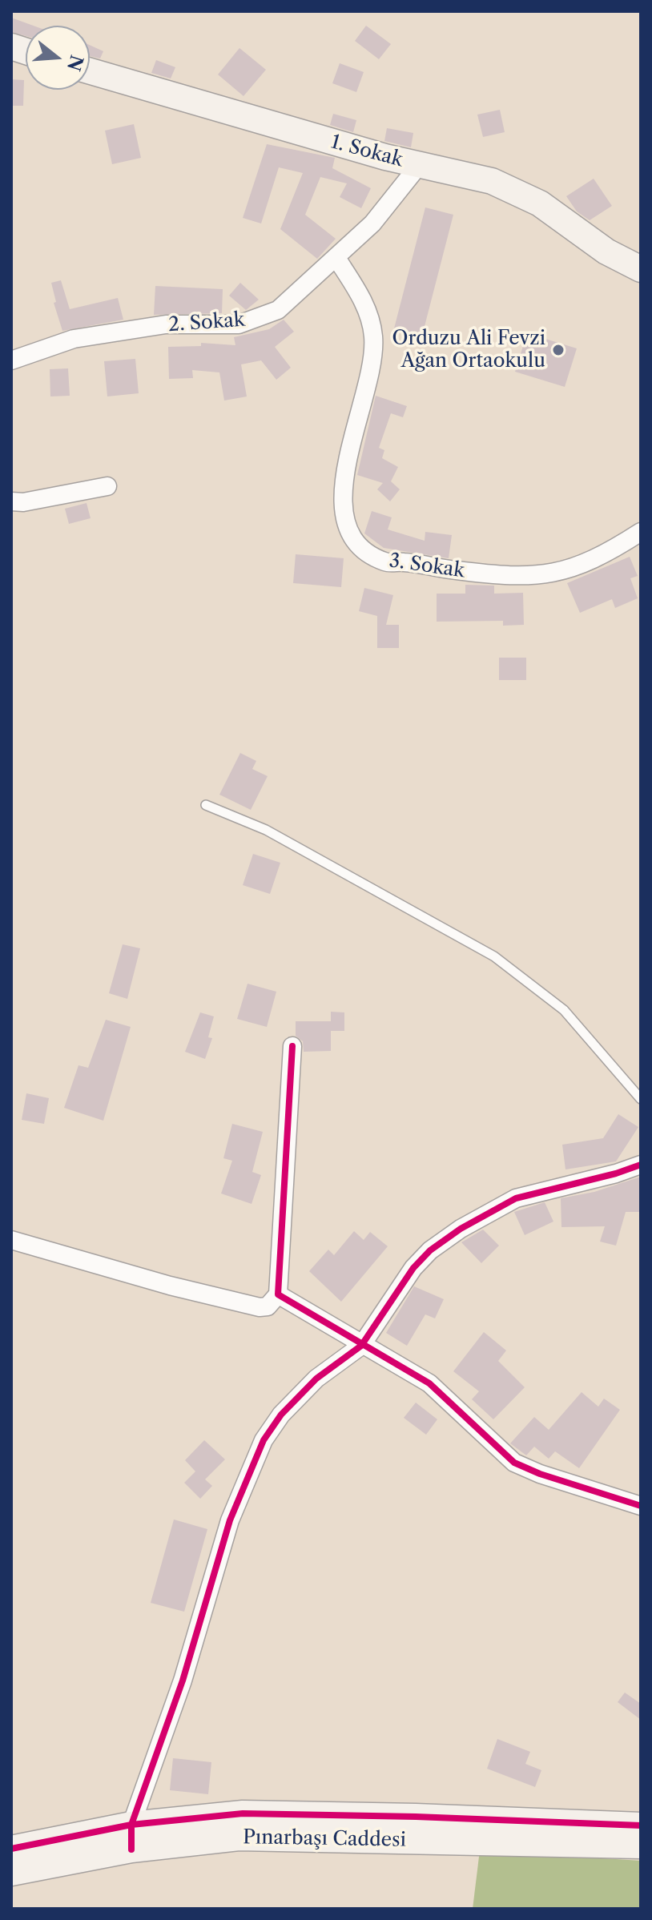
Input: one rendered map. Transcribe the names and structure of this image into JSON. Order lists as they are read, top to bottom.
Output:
{
  "streets": {
    "street": [
      "1. Sokak",
      "2. Sokak",
      "3. Sokak",
      "Pınarbaşı Caddesi"
    ]
  },
  "crossings": [
    ["1. Sokak", "2. Sokak"],
    ["2. Sokak", "3. Sokak"]
  ],
  "places": ["Orduzu Ali Fevzi Ağan Ortaokulu"],
  "north": "right"
}
